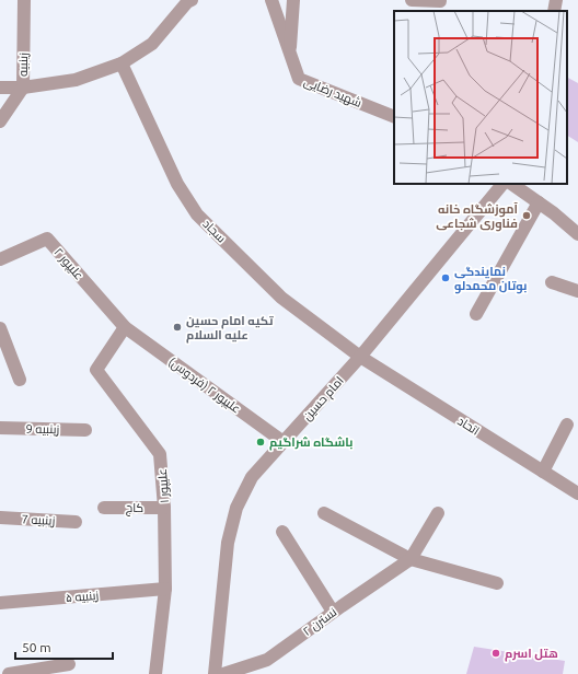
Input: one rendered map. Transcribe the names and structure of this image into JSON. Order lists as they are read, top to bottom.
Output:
{
  "streets": {
    "street": [
      "زینبیه",
      "شهید رضایی",
      "سجاد",
      "علیپور ۲",
      "علیپور ۲ (فردوس)",
      "امام حسین",
      "اتحاد",
      "زینبیه 9",
      "علیپور ۱",
      "کاج",
      "زینبیه 7",
      "زینبیه ۵",
      "نسترن ۲"
    ]
  },
  "crossings": [
    ["سجاد", "امام حسین"],
    ["سجاد", "اتحاد"],
    ["علیپور ۲", "علیپور ۲ (فردوس)"],
    ["علیپور ۲", "علیپور ۱"],
    ["علیپور ۲ (فردوس)", "امام حسین"],
    ["علیپور ۲ (فردوس)", "علیپور ۱"],
    ["امام حسین", "اتحاد"],
    ["علیپور ۱", "کاج"],
    ["علیپور ۱", "زینبیه ۵"]
  ],
  "places": [
    "آموزشگاه خانه فناوری شجاعی",
    "نمایندگی بوتان محمدلو",
    "تکیه امام حسین علیه السلام",
    "باشگاه شراگیم",
    "هتل اسرم"
  ],
  "scale_bar": "50 m"
}
